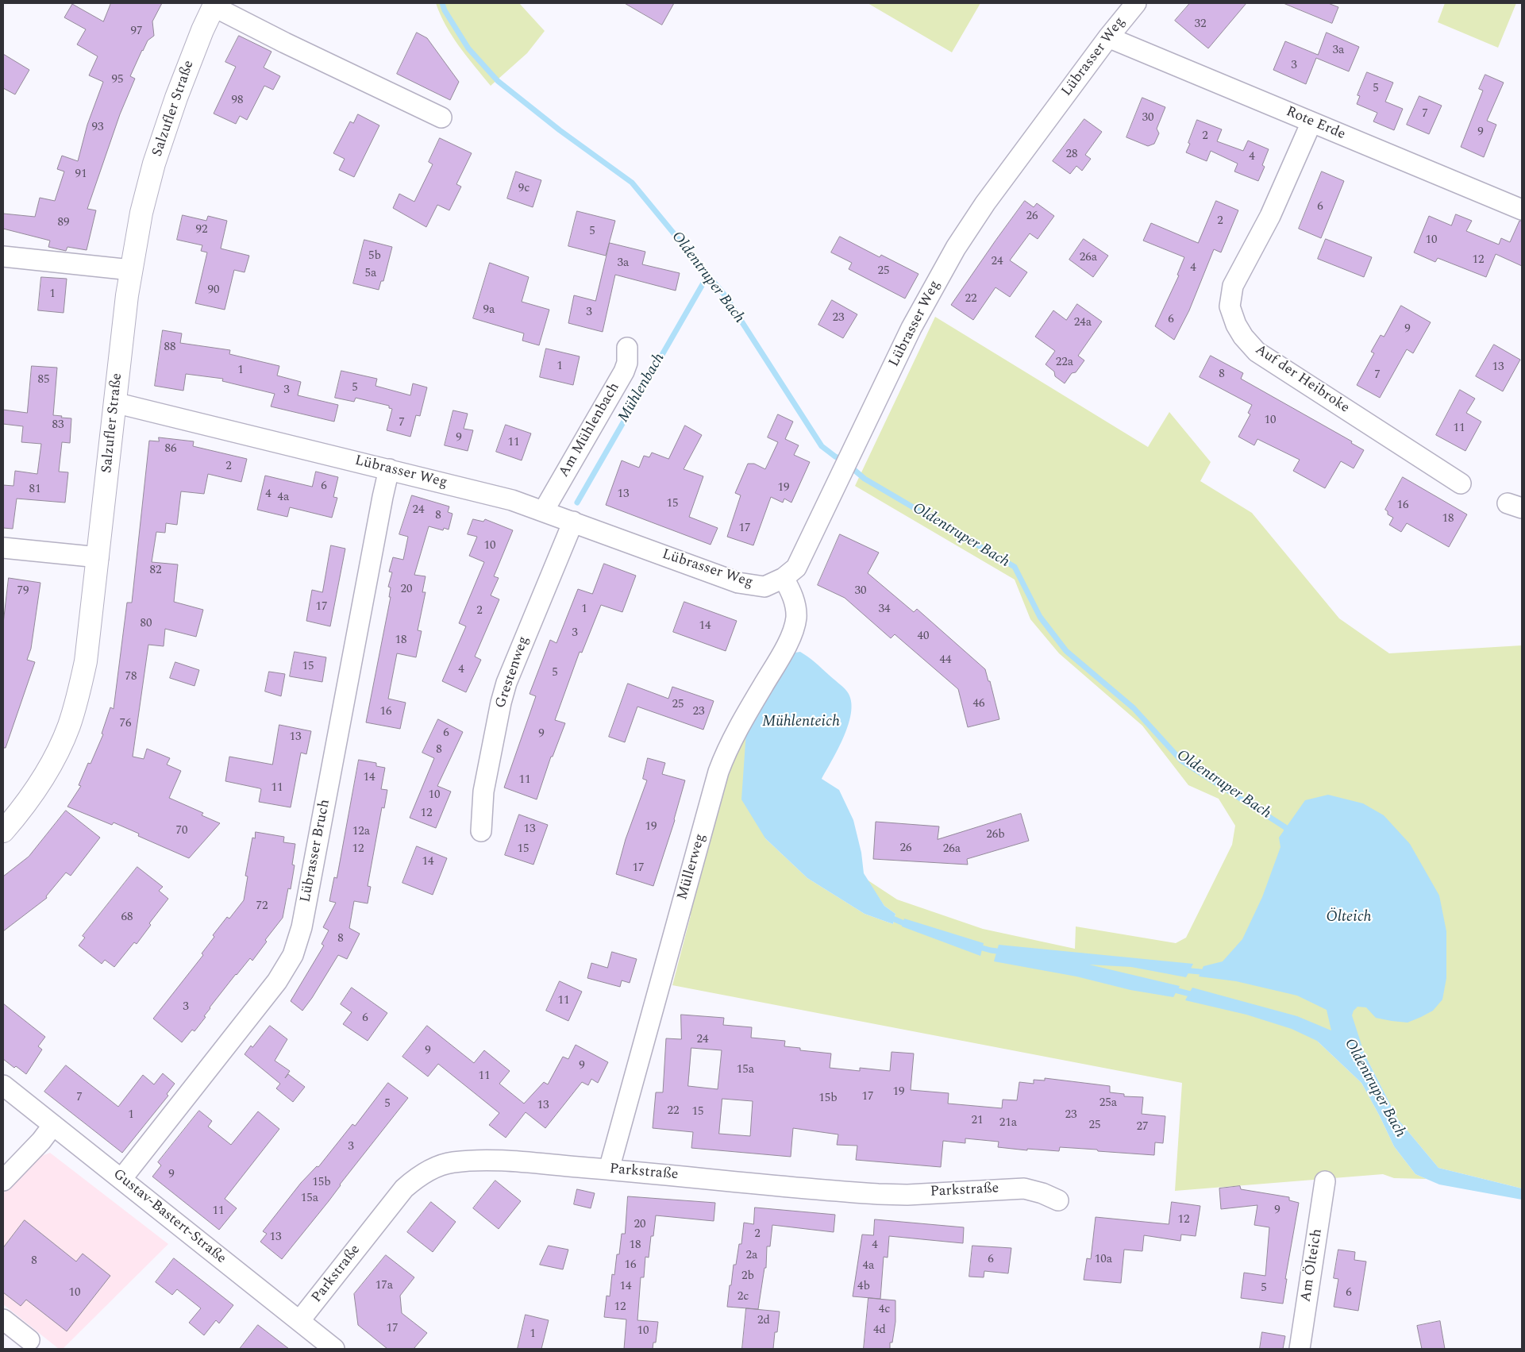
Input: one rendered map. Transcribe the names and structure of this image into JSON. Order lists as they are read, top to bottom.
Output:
{
  "streets": {
    "street": [
      "Lübrasser Weg",
      "Salzufler Straße",
      "Rote Erde",
      "Auf der Heibroke",
      "Am Mühlenbach",
      "Grestenweg",
      "Lübrasser Bruch",
      "Müllerweg",
      "Parkstraße",
      "Gustav-Bastert-Straße",
      "Am Ölteich"
    ]
  },
  "crossings": [
    ["Lübrasser Weg", "Salzufler Straße"],
    ["Lübrasser Weg", "Rote Erde"],
    ["Lübrasser Weg", "Am Mühlenbach"],
    ["Lübrasser Weg", "Grestenweg"],
    ["Lübrasser Weg", "Lübrasser Bruch"],
    ["Lübrasser Weg", "Müllerweg"],
    ["Rote Erde", "Auf der Heibroke"],
    ["Lübrasser Bruch", "Gustav-Bastert-Straße"],
    ["Müllerweg", "Parkstraße"],
    ["Parkstraße", "Gustav-Bastert-Straße"]
  ],
  "water": [
    "Oldentruper Bach",
    "Mühlenbach",
    "Mühlenteich",
    "Ölteich"
  ],
  "house_numbers": [
    "32",
    "97",
    "3a",
    "3",
    "95",
    "5",
    "98",
    "7",
    "30",
    "93",
    "9",
    "2",
    "28",
    "4",
    "91",
    "9c",
    "6",
    "26",
    "2",
    "89",
    "92",
    "5",
    "10",
    "5b",
    "26a",
    "12",
    "24",
    "3a",
    "4",
    "25",
    "5a",
    "90",
    "1",
    "22",
    "9a",
    "3",
    "23",
    "6",
    "24a",
    "9",
    "88",
    "22a",
    "1",
    "13",
    "1",
    "8",
    "7",
    "85",
    "5",
    "3",
    "10",
    "7",
    "83",
    "11",
    "9",
    "11",
    "86",
    "2",
    "6",
    "19",
    "81",
    "4",
    "13",
    "4a",
    "15",
    "16",
    "24",
    "8",
    "18",
    "17",
    "10",
    "82",
    "20",
    "79",
    "30",
    "17",
    "1",
    "34",
    "2",
    "80",
    "14",
    "3",
    "40",
    "18",
    "44",
    "15",
    "4",
    "5",
    "78",
    "46",
    "25",
    "16",
    "23",
    "76",
    "6",
    "9",
    "13",
    "8",
    "14",
    "11",
    "11",
    "10",
    "12",
    "19",
    "13",
    "70",
    "12a",
    "26b",
    "26",
    "12",
    "15",
    "26a",
    "14",
    "17",
    "72",
    "68",
    "8",
    "11",
    "3",
    "6",
    "24",
    "9",
    "9",
    "15a",
    "11",
    "19",
    "17",
    "7",
    "15b",
    "25a",
    "5",
    "13",
    "22",
    "15",
    "1",
    "23",
    "21",
    "21a",
    "25",
    "27",
    "3",
    "9",
    "15b",
    "15a",
    "9",
    "11",
    "12",
    "20",
    "2",
    "13",
    "18",
    "4",
    "2a",
    "6",
    "10a",
    "8",
    "16",
    "4a",
    "2b",
    "17a",
    "14",
    "4b",
    "5",
    "10",
    "6",
    "2c",
    "12",
    "4c",
    "2d",
    "17",
    "4d",
    "10",
    "1"
  ]
}
